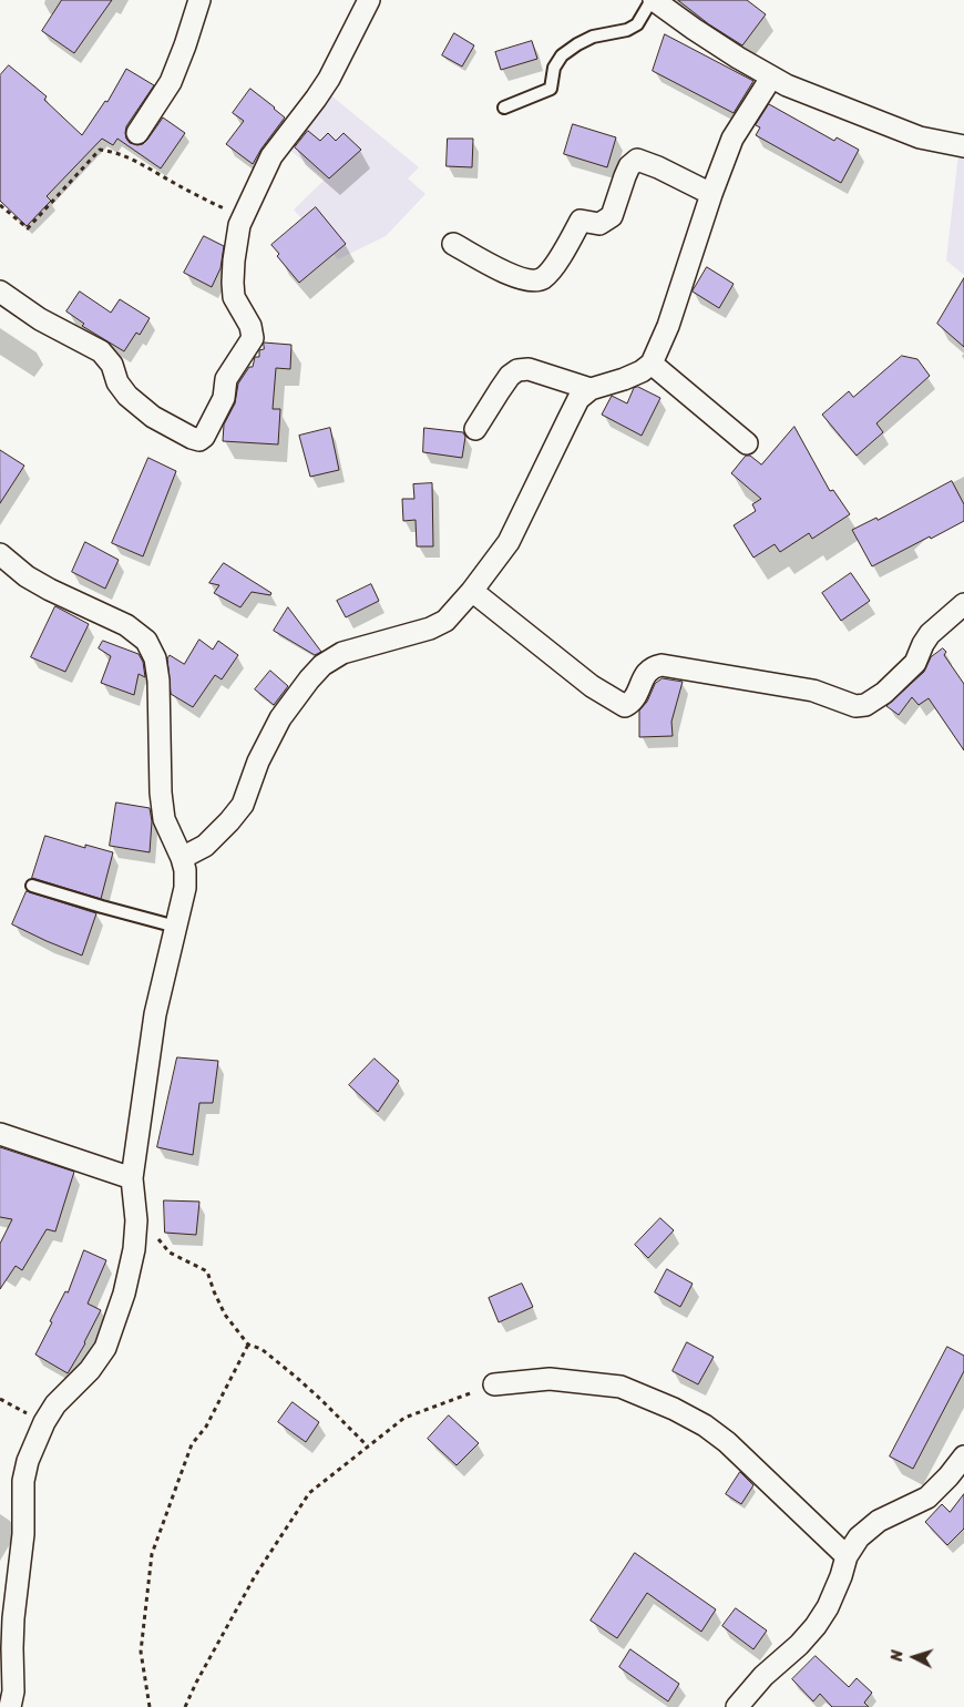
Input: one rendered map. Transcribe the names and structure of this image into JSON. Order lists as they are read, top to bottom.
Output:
{
  "north": "left"
}
